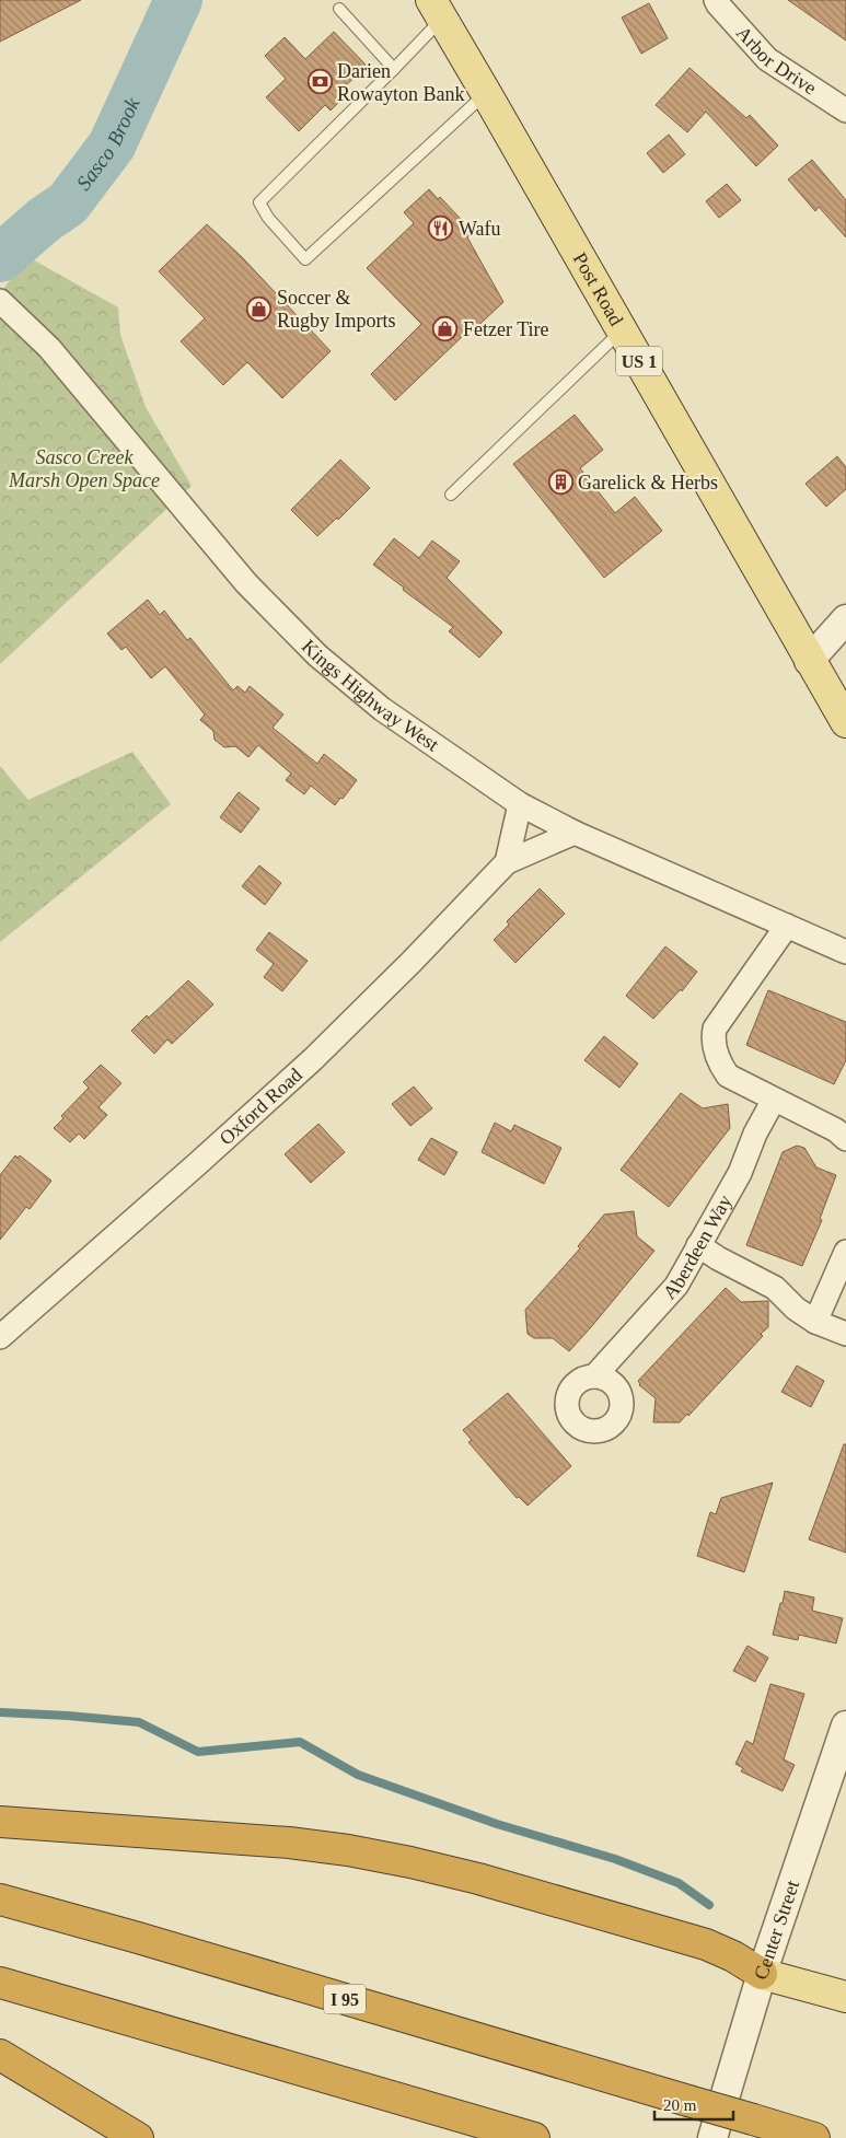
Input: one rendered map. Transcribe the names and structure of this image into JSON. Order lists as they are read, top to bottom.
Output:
{
  "streets": {
    "highway": ["I 95"],
    "main road": ["Post Road", "US 1"],
    "street": [
      "Arbor Drive",
      "Kings Highway West",
      "Oxford Road",
      "Aberdeen Way",
      "Center Street"
    ]
  },
  "crossings": [
    ["Kings Highway West", "Oxford Road"]
  ],
  "water": ["Sasco Brook"],
  "parks": ["Sasco Creek Marsh Open Space"],
  "places": {
    "bank": ["Darien Rowayton Bank"],
    "restaurant": ["Wafu"],
    "shop": ["Soccer & Rugby Imports", "Fetzer Tire"],
    "building": ["Garelick & Herbs"]
  },
  "scale_bar": "20 m"
}
